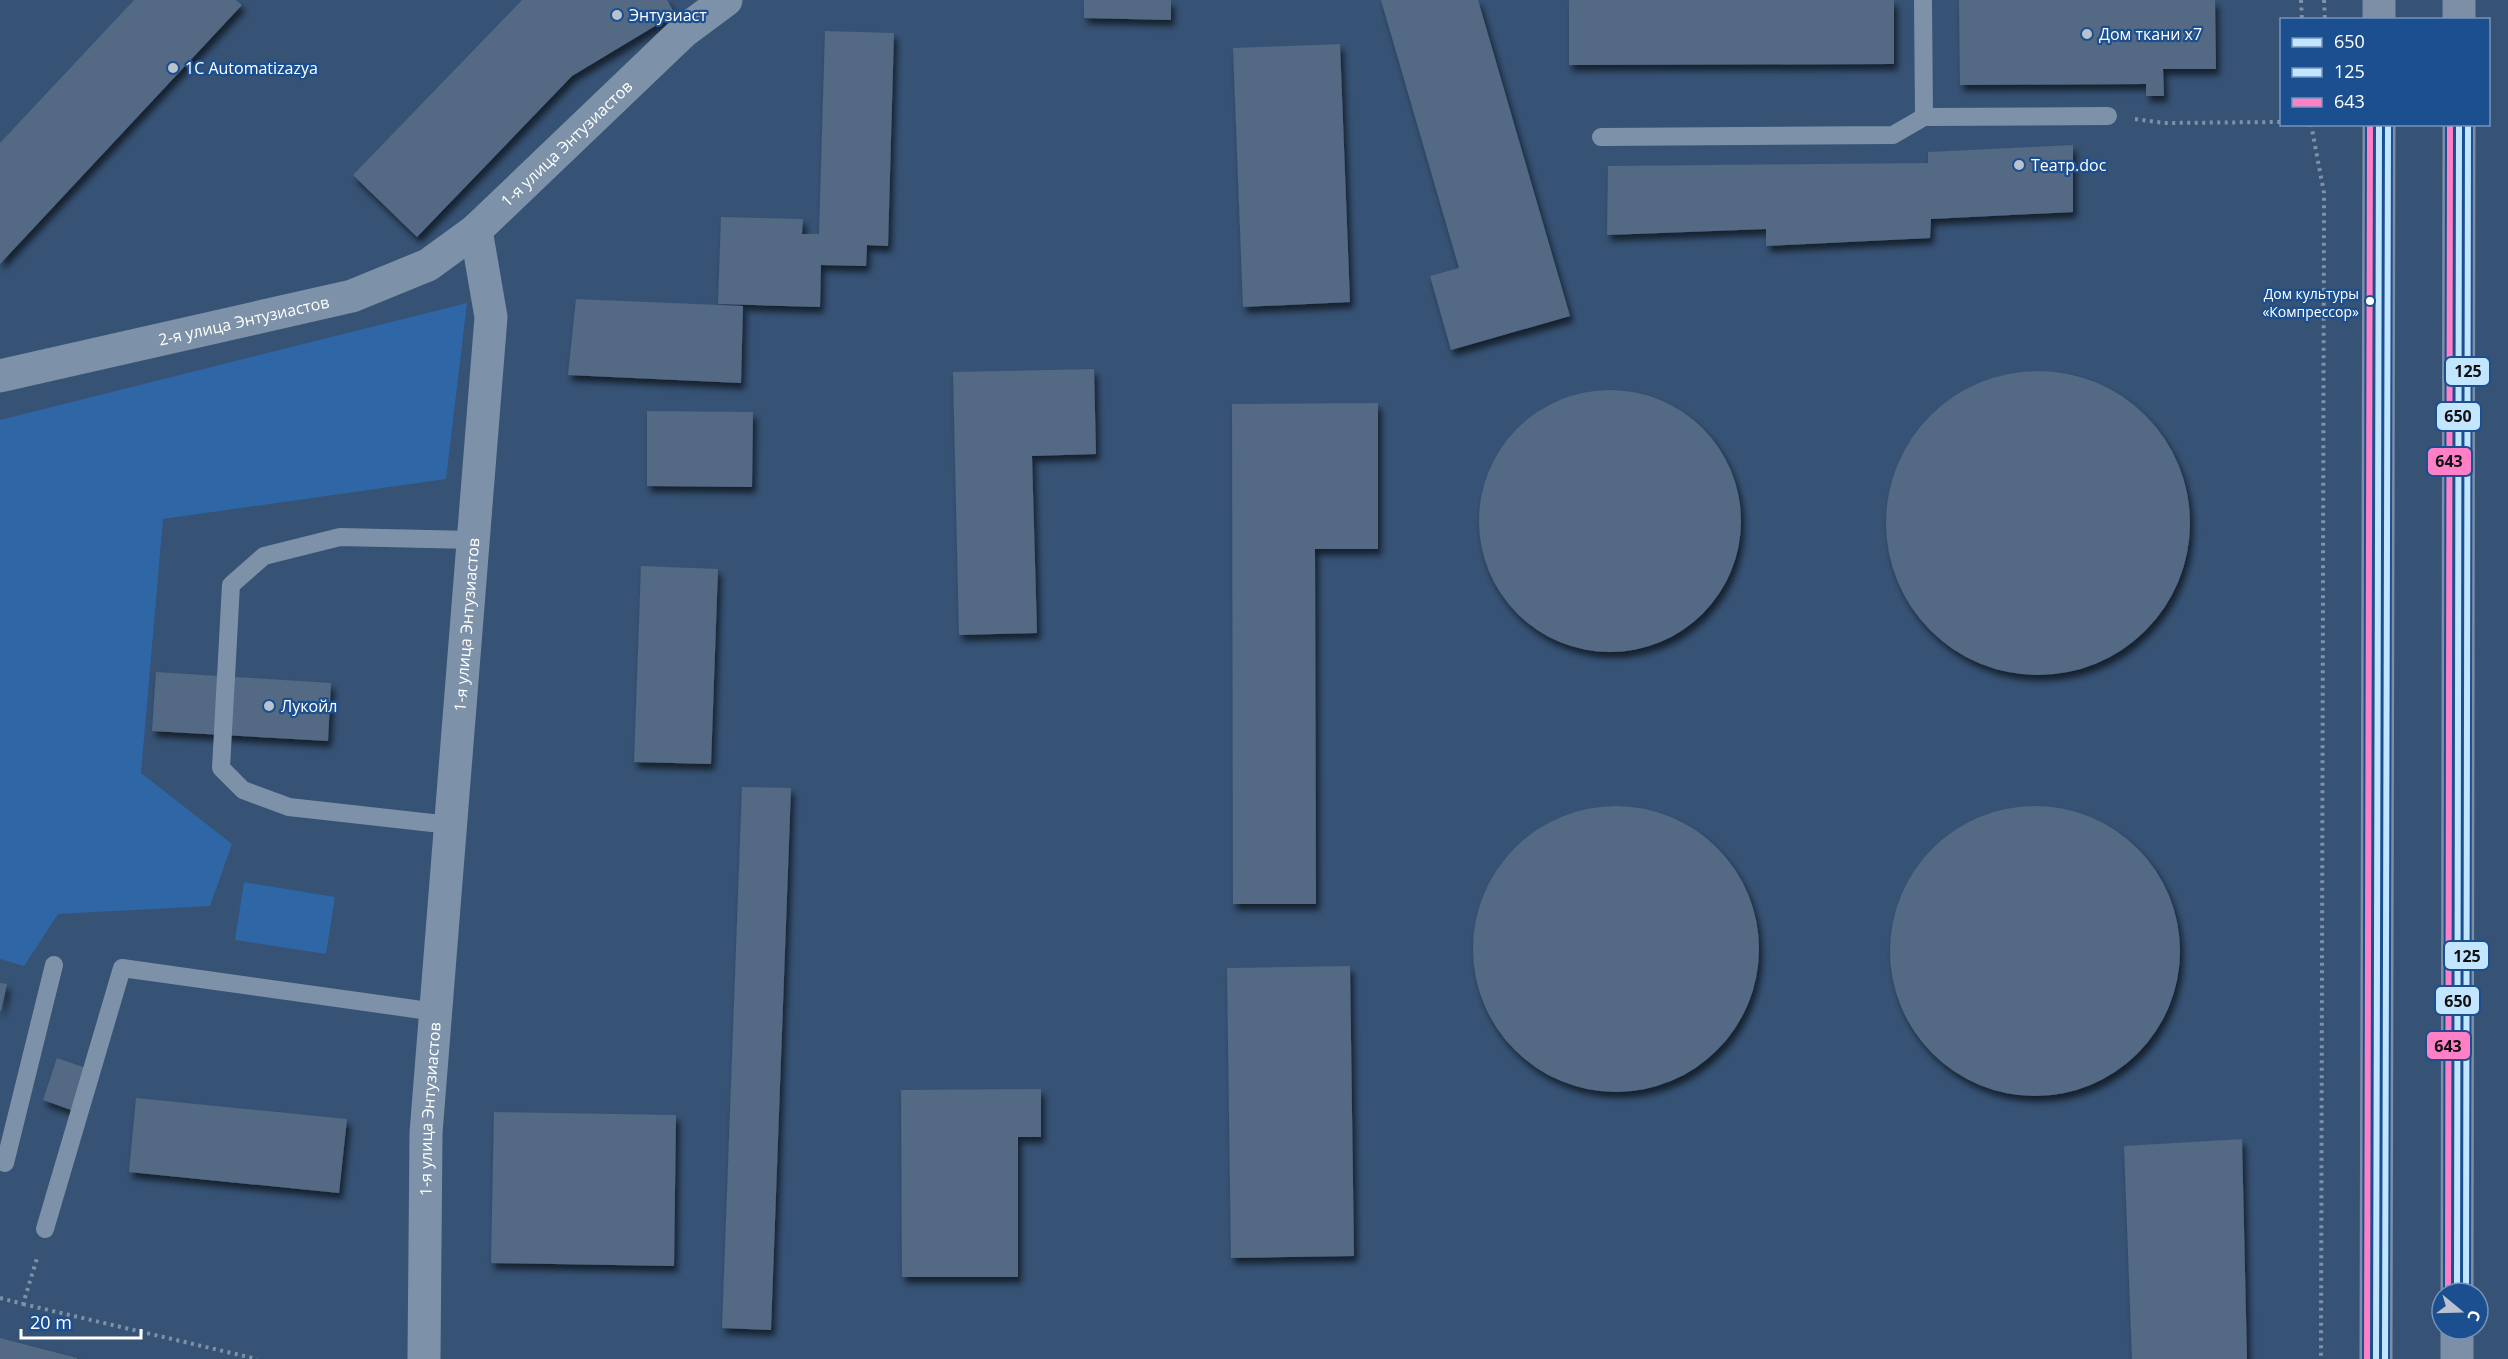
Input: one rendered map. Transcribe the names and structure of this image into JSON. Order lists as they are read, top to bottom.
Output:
{
  "streets": {
    "street": ["1-я улица Энтузиастов", "2-я улица Энтузиастов"]
  },
  "crossings": [
    ["1-я улица Энтузиастов", "2-я улица Энтузиастов"]
  ],
  "places": [
    "Энтузиаст",
    "Дом ткани x7",
    "1C Automatizazya",
    "Театр.doc",
    "Дом культуры «Компрессор»",
    "Лукойл"
  ],
  "lines": ["transit line 650", "transit line 125", "transit line 643"],
  "legend": ["650", "125", "643"],
  "scale_bar": "20 m",
  "north": "right"
}
